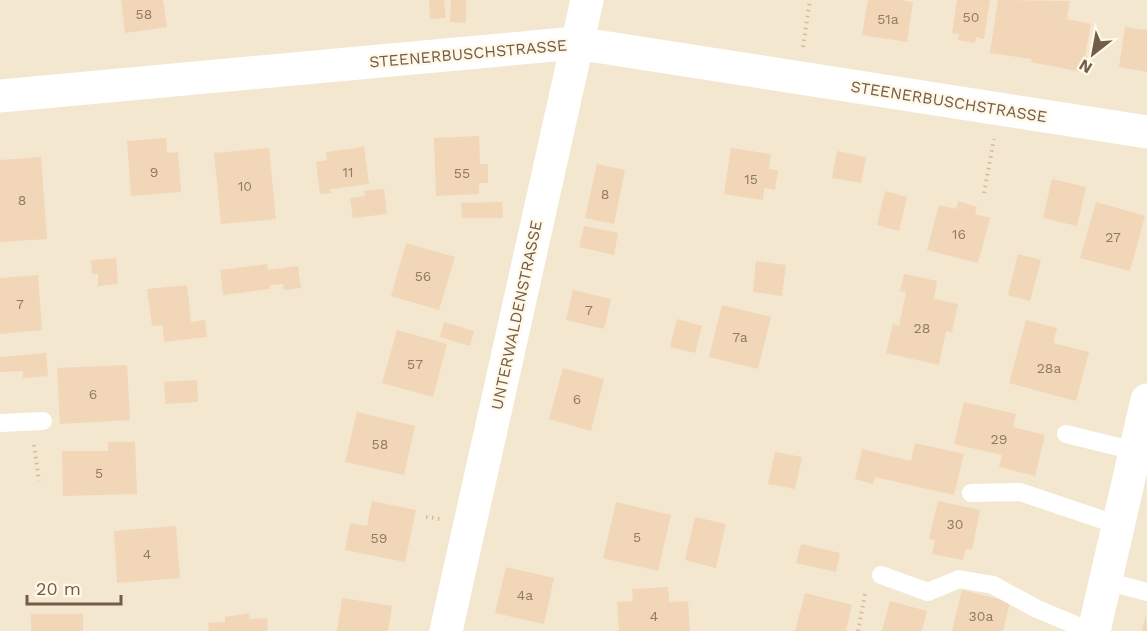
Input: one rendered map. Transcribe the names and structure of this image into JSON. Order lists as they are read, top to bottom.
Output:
{
  "streets": {
    "street": ["STEENERBUSCHSTRASSE", "UNTERWALDENSTRASSE"]
  },
  "crossings": [
    ["STEENERBUSCHSTRASSE", "UNTERWALDENSTRASSE"]
  ],
  "house_numbers": [
    "58",
    "50",
    "51a",
    "9",
    "11",
    "55",
    "15",
    "10",
    "8",
    "8",
    "16",
    "27",
    "56",
    "7",
    "7",
    "28",
    "7a",
    "57",
    "28a",
    "6",
    "6",
    "29",
    "58",
    "5",
    "30",
    "5",
    "59",
    "4",
    "4a",
    "4",
    "30a"
  ],
  "scale_bar": "20 m",
  "north": "bottom left"
}
